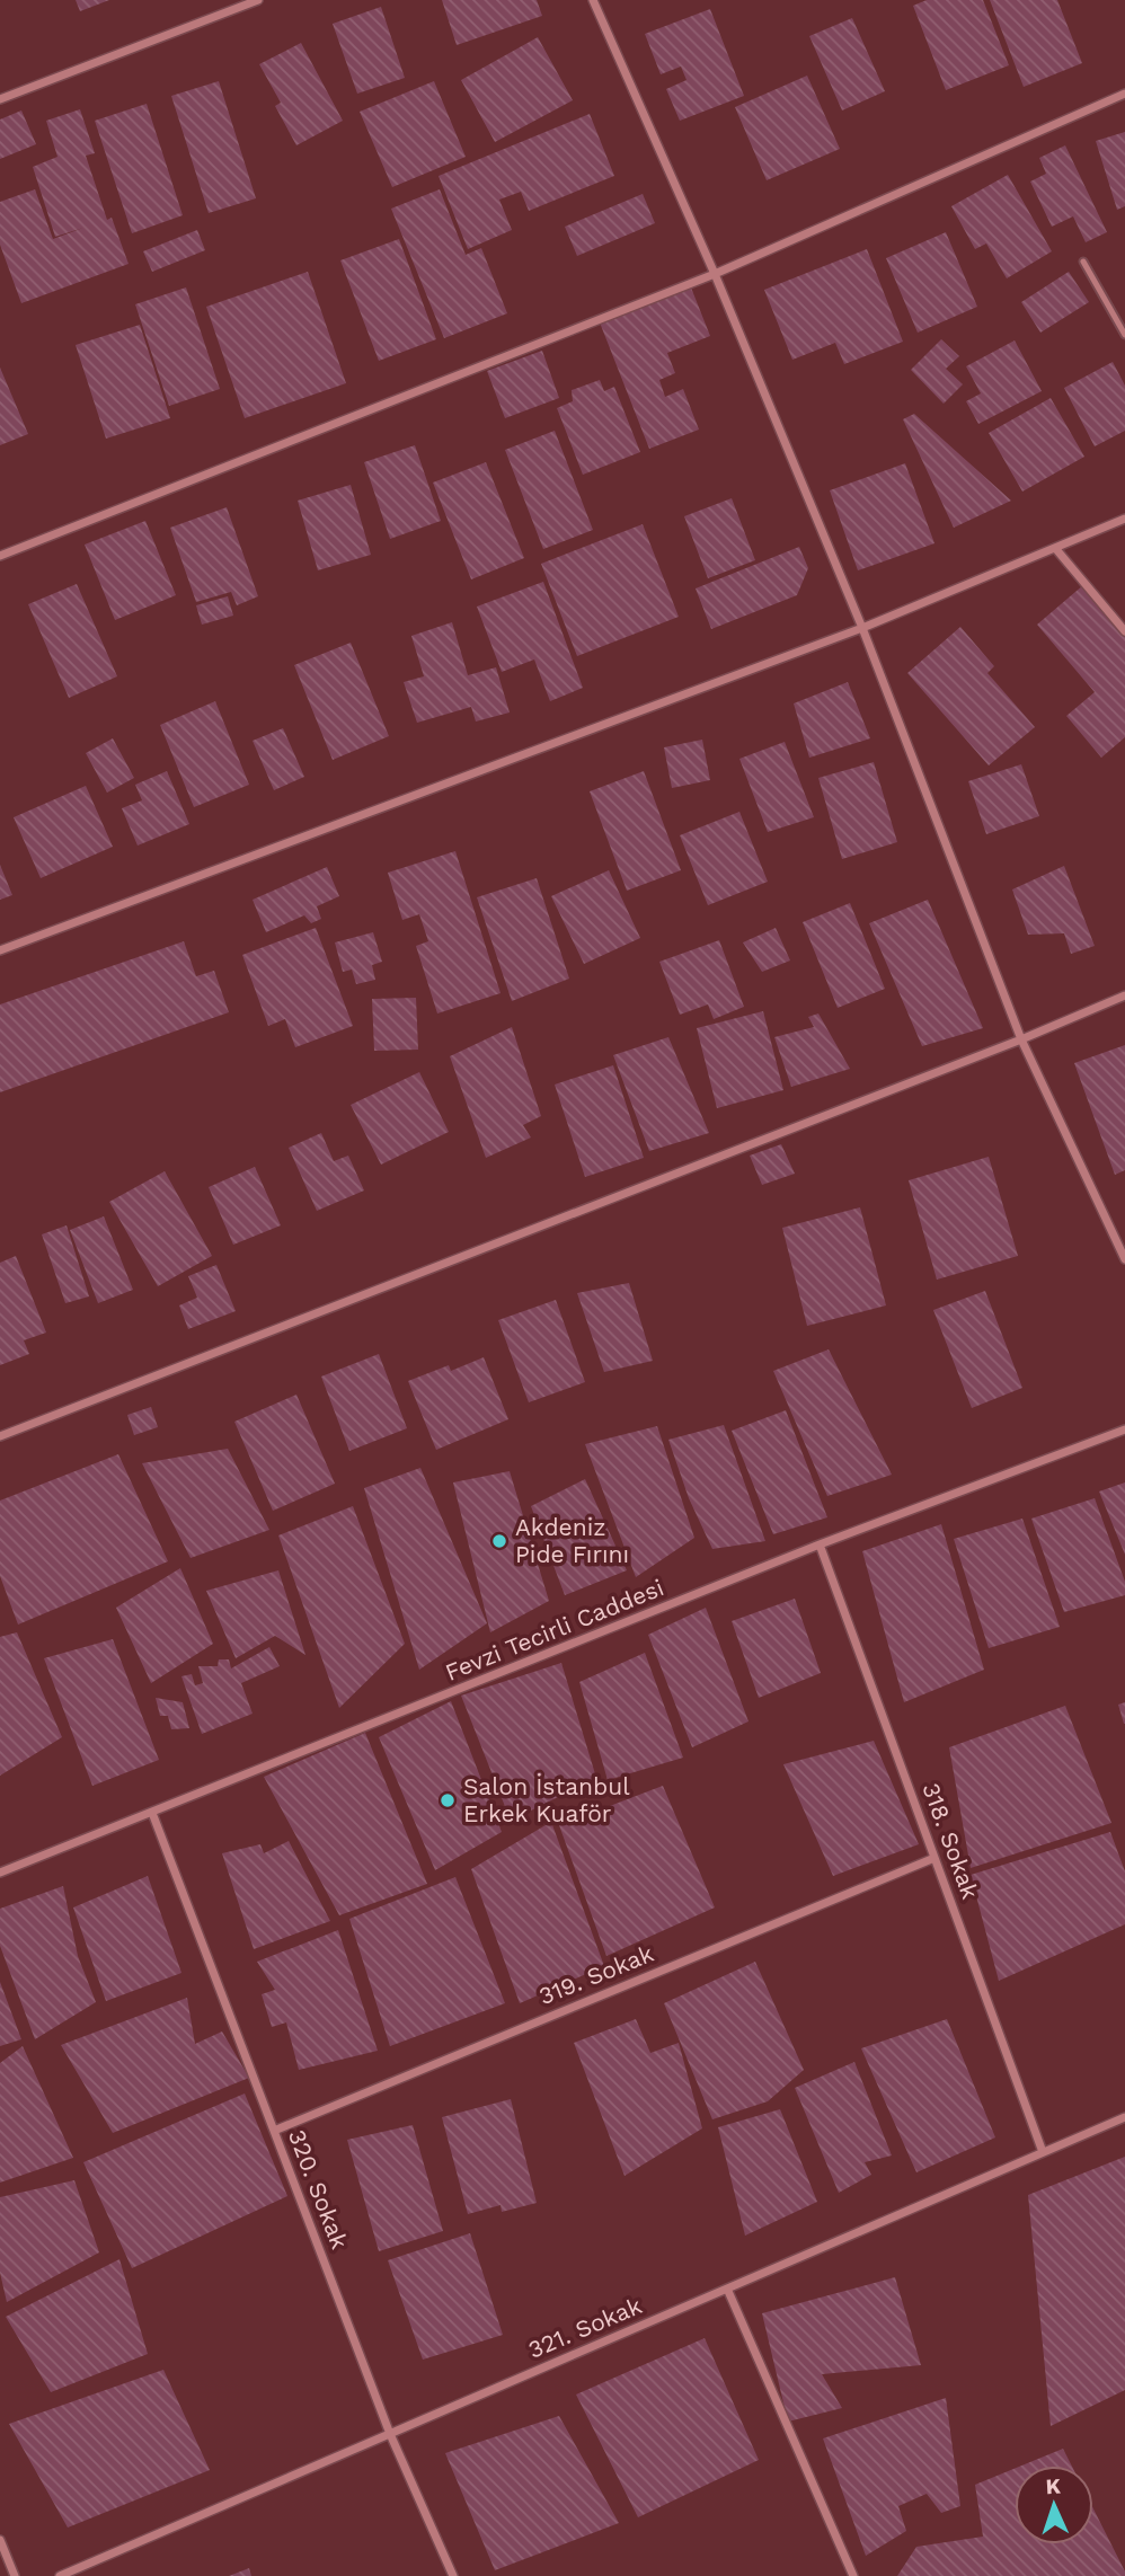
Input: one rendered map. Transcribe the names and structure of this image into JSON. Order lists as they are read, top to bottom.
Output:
{
  "streets": {
    "street": [
      "Fevzi Tecirli Caddesi",
      "318. Sokak",
      "319. Sokak",
      "320. Sokak",
      "321. Sokak"
    ]
  },
  "crossings": [
    ["Fevzi Tecirli Caddesi", "318. Sokak"],
    ["Fevzi Tecirli Caddesi", "320. Sokak"],
    ["318. Sokak", "319. Sokak"],
    ["318. Sokak", "321. Sokak"],
    ["319. Sokak", "320. Sokak"],
    ["320. Sokak", "321. Sokak"]
  ],
  "places": ["Akdeniz Pide Fırını", "Salon İstanbul Erkek Kuaför"],
  "north": "top"
}
